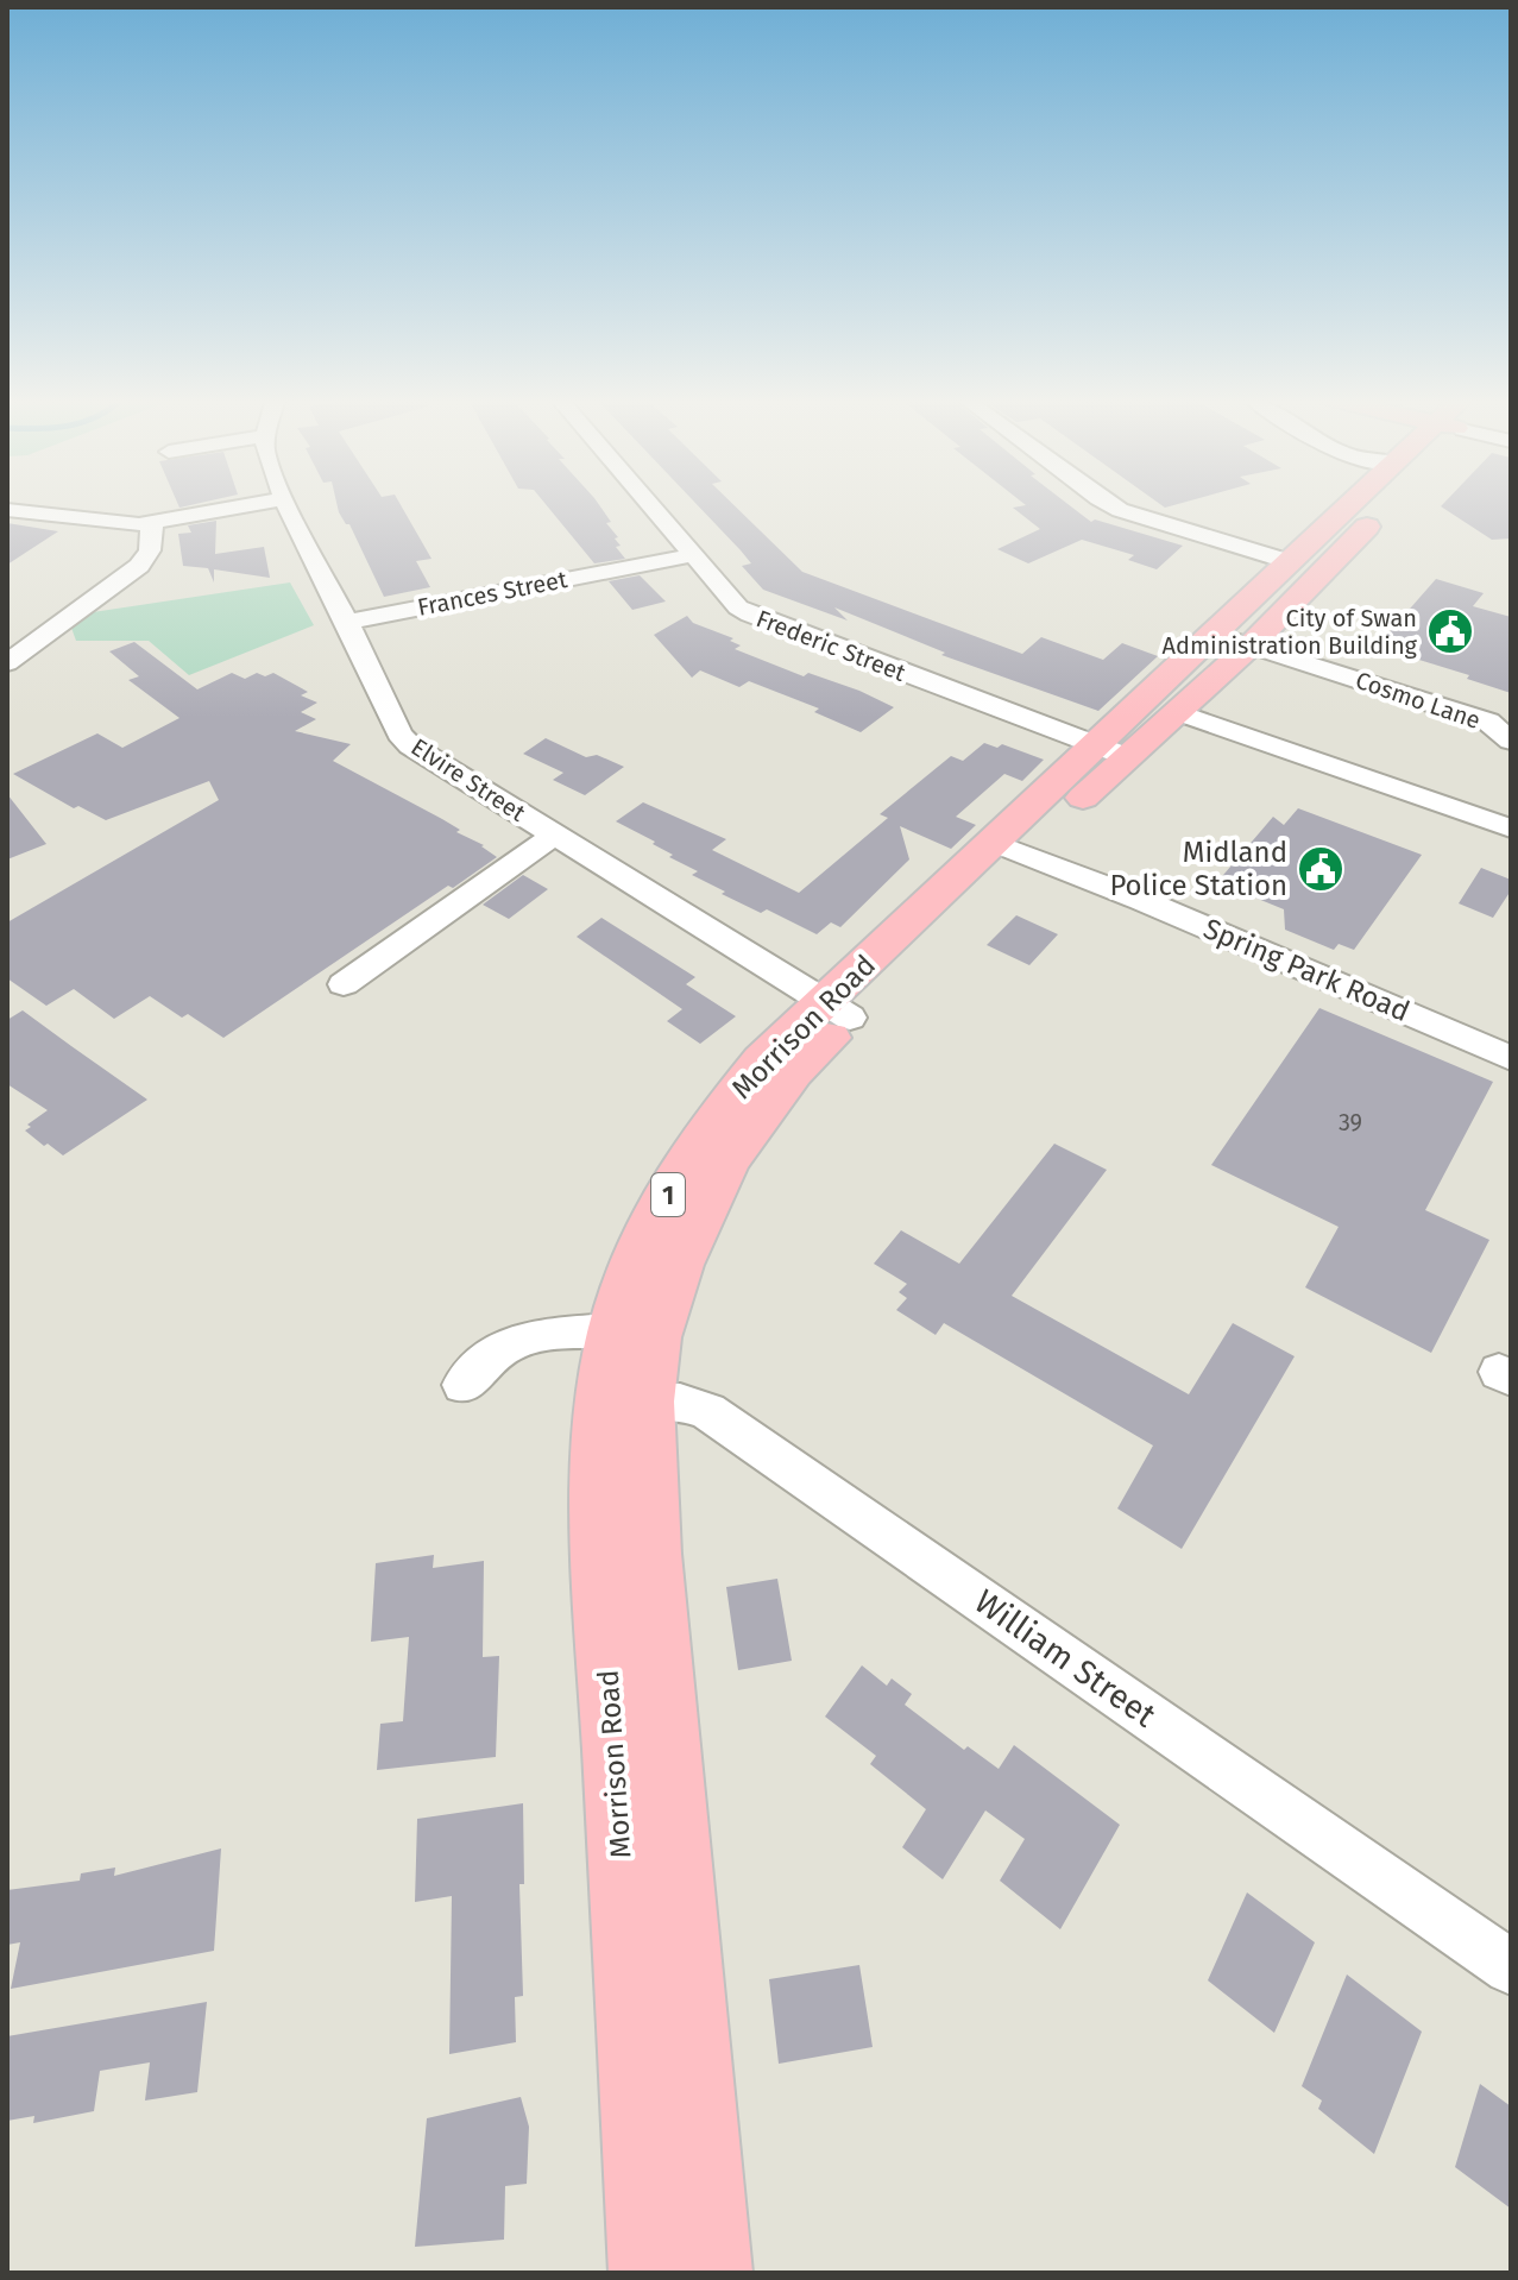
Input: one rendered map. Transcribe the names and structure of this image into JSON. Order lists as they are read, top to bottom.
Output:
{
  "streets": {
    "main road": ["Morrison Road", "1"],
    "street": [
      "Frances Street",
      "Frederic Street",
      "Cosmo Lane",
      "Elvire Street",
      "Spring Park Road",
      "William Street"
    ]
  },
  "crossings": [
    ["Frances Street", "Frederic Street"],
    ["Frances Street", "Elvire Street"],
    ["Frederic Street", "Morrison Road"],
    ["Cosmo Lane", "Morrison Road"],
    ["Elvire Street", "Morrison Road"],
    ["Spring Park Road", "Morrison Road"],
    ["Morrison Road", "William Street"]
  ],
  "places": {
    "public building": ["City of Swan Administration Building", "Midland Police Station"]
  },
  "house_numbers": ["39"]
}
